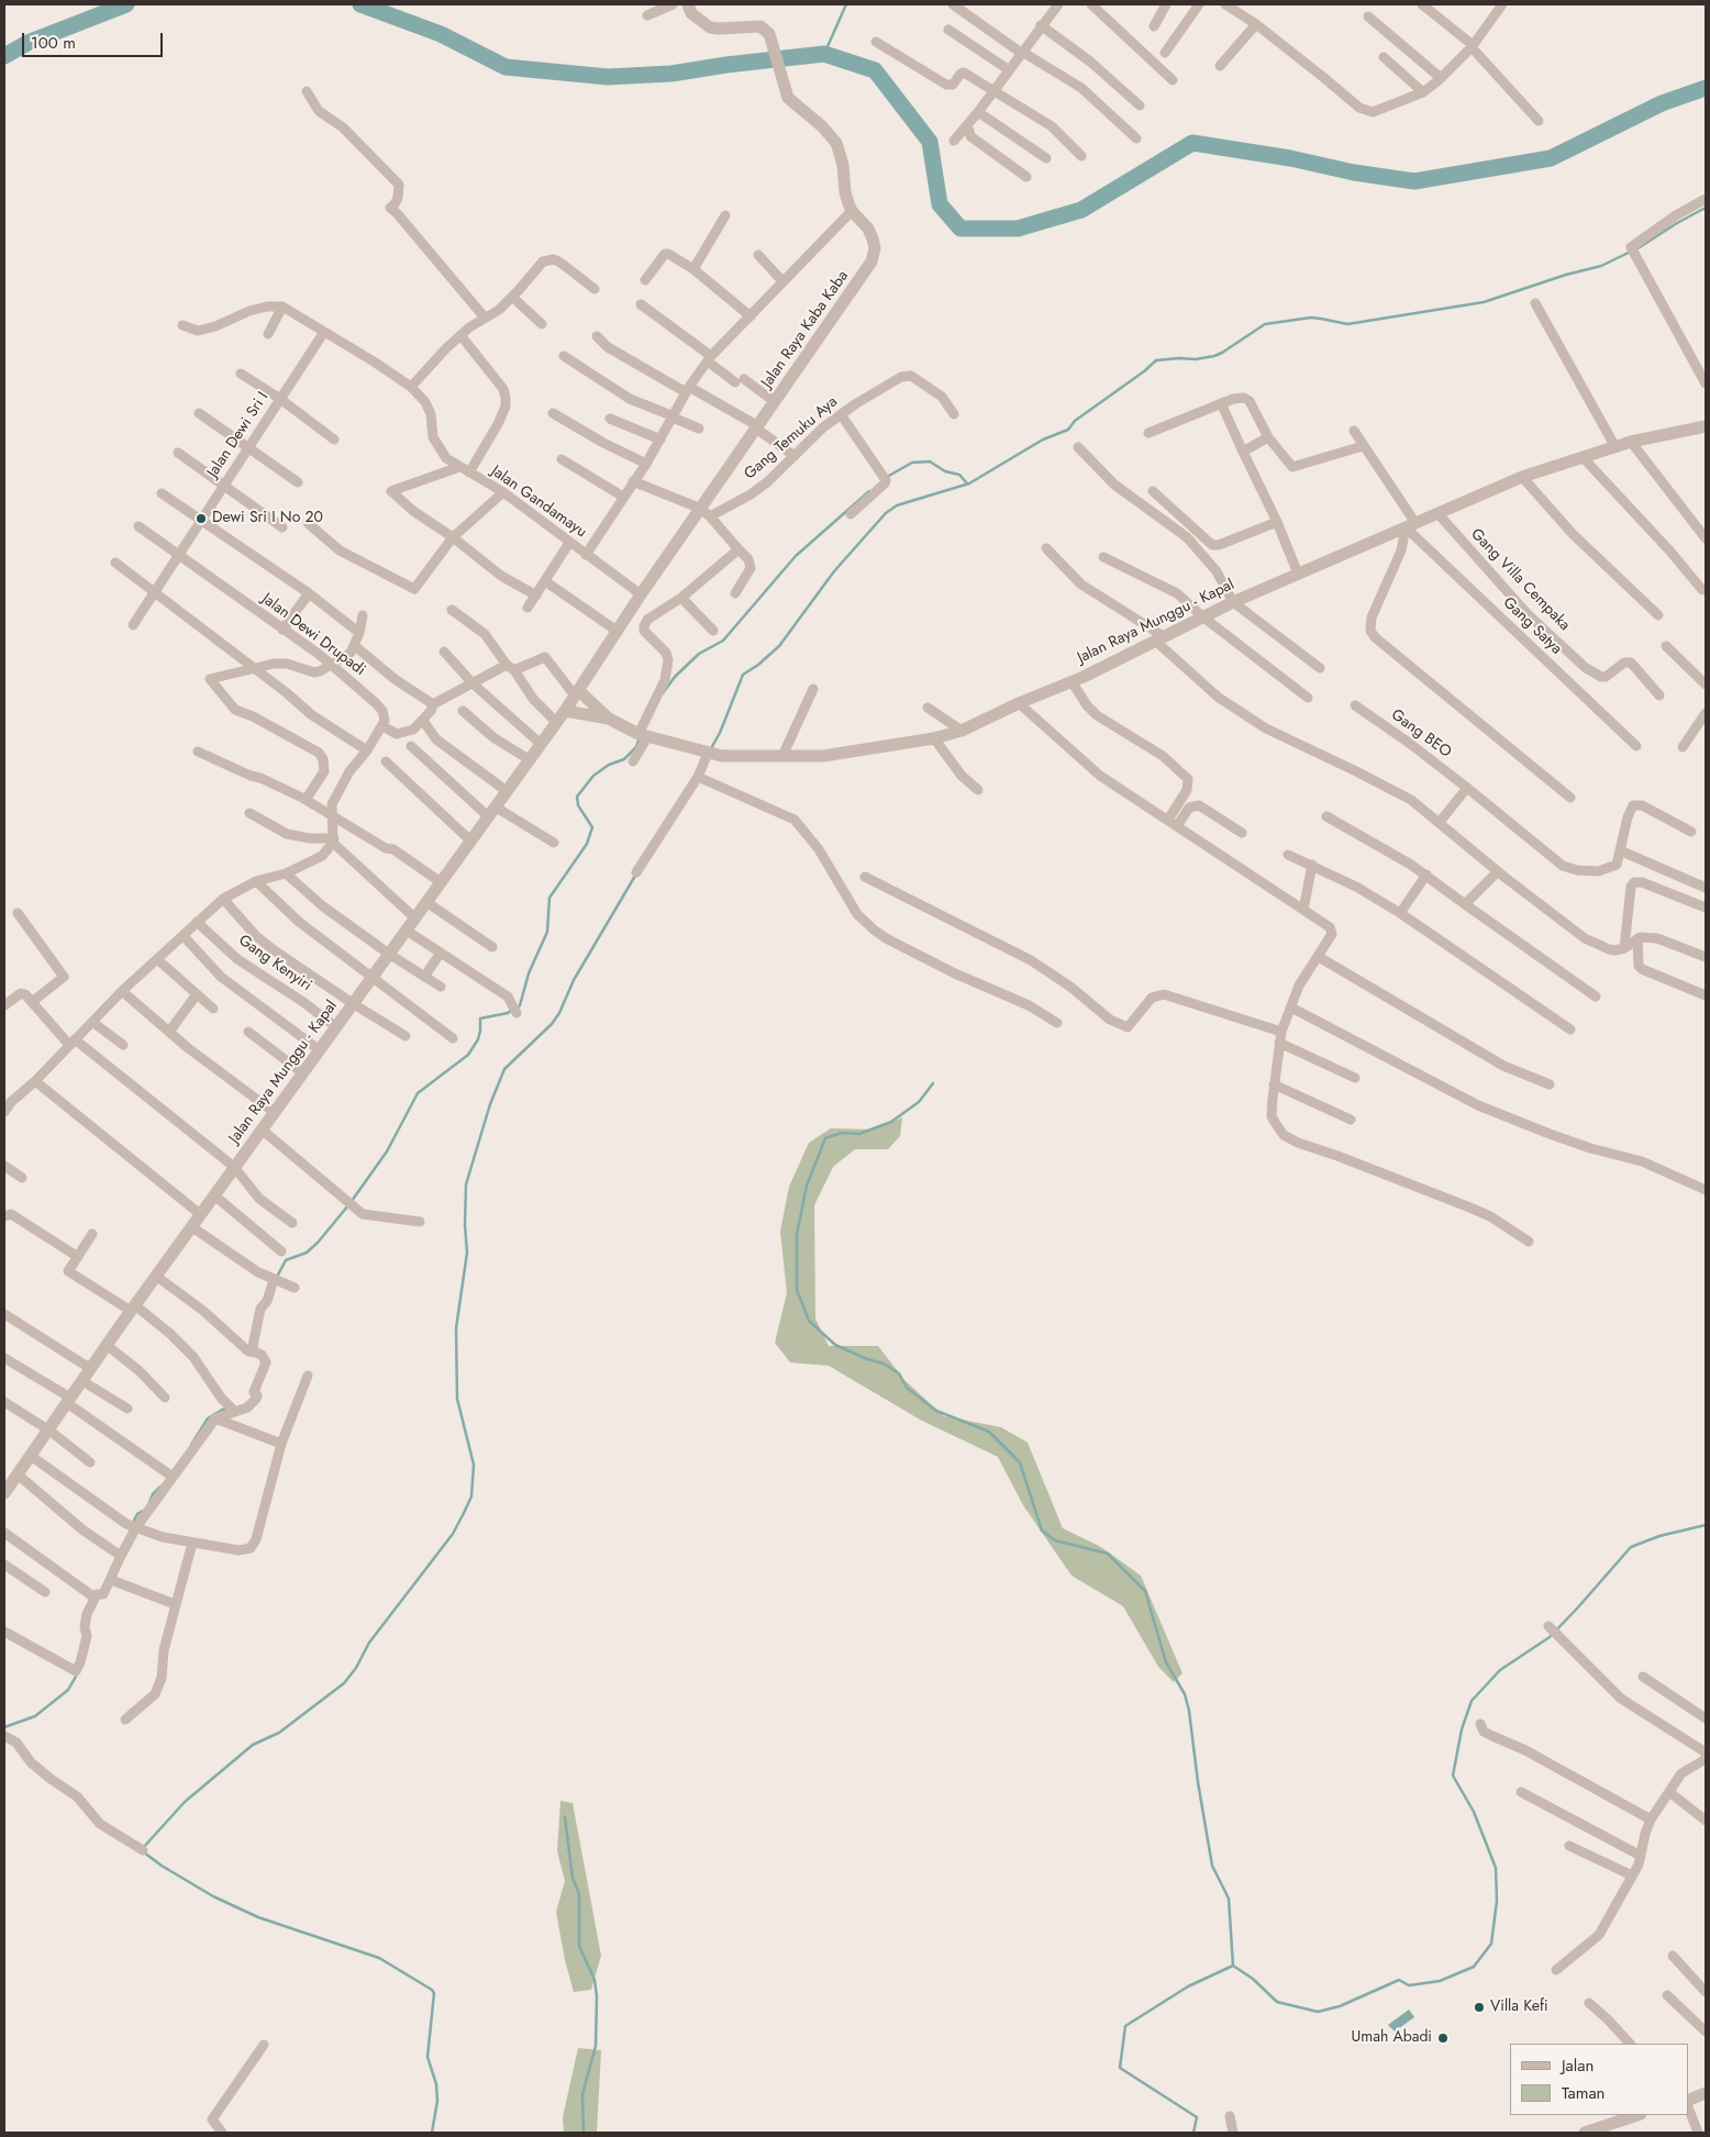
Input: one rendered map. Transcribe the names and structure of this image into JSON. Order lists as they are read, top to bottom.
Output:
{
  "streets": {
    "street": [
      "Jalan Raya Kaba Kaba",
      "Jalan Dewi Sri I",
      "Gang Temuku Aya",
      "Jalan Gandamayu",
      "Gang Villa Cempaka",
      "Jalan Raya Munggu - Kapal",
      "Gang Satya",
      "Jalan Dewi Drupadi",
      "Gang BEO",
      "Gang Kenyiri"
    ]
  },
  "crossings": [
    ["Jalan Raya Kaba Kaba", "Gang Temuku Aya"],
    ["Jalan Raya Kaba Kaba", "Jalan Gandamayu"],
    ["Jalan Raya Kaba Kaba", "Jalan Raya Munggu - Kapal"],
    ["Jalan Dewi Sri I", "Jalan Gandamayu"],
    ["Jalan Dewi Sri I", "Jalan Dewi Drupadi"],
    ["Gang Villa Cempaka", "Jalan Raya Munggu - Kapal"],
    ["Jalan Raya Munggu - Kapal", "Gang Satya"],
    ["Jalan Raya Munggu - Kapal", "Gang Kenyiri"]
  ],
  "places": ["Dewi Sri I No 20", "Villa Kefi", "Umah Abadi"],
  "legend": ["Jalan", "Taman"],
  "scale_bar": "100 m"
}
